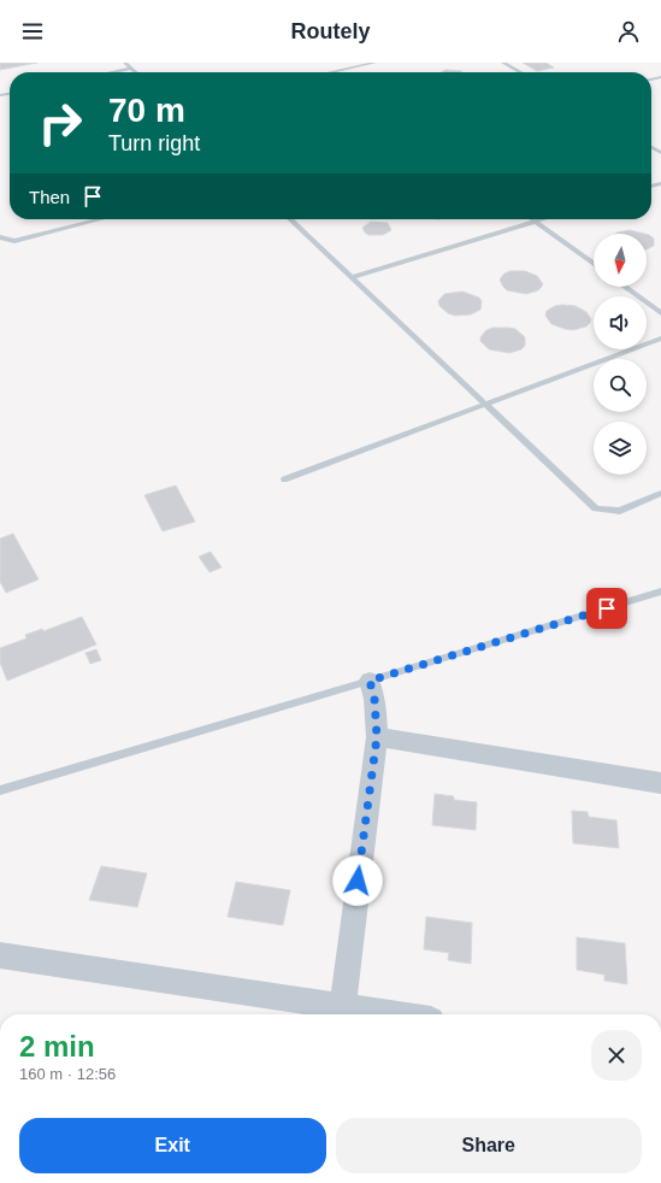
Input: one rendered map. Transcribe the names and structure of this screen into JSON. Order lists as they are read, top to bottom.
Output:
{
  "north": "bottom",
  "page": {
    "header": "Routely",
    "turn": ["70 m", "Turn right"],
    "then": "Then",
    "heading": ["2 min", "160 m · 12:56"],
    "buttons": ["Exit", "Share"]
  }
}
